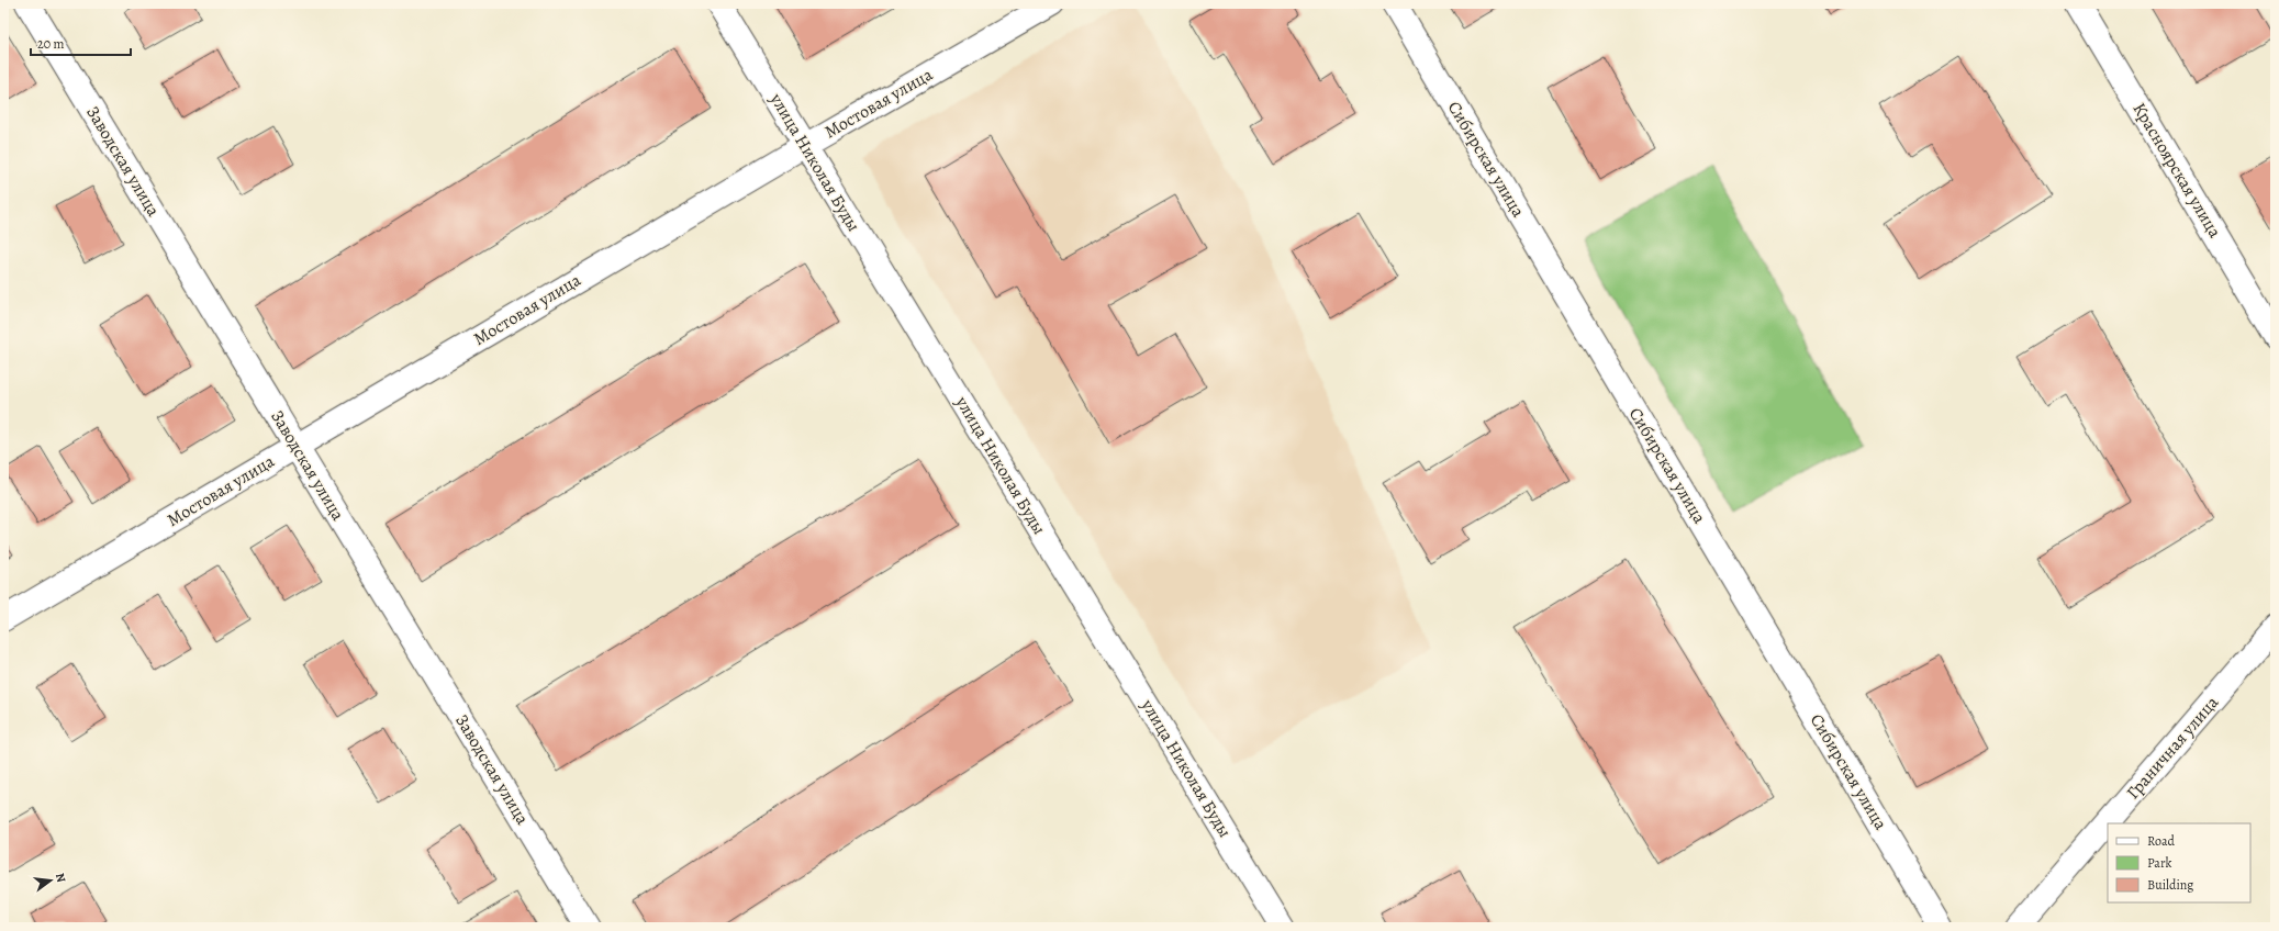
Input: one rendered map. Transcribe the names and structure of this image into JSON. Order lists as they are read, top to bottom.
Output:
{
  "streets": {
    "street": [
      "Мостовая улица",
      "Сибирская улица",
      "Заводская улица",
      "улица Николая Буды",
      "Красноярская улица",
      "Граничная улица"
    ]
  },
  "crossings": [
    ["Мостовая улица", "Заводская улица"],
    ["Мостовая улица", "улица Николая Буды"]
  ],
  "legend": ["Road", "Park", "Building"],
  "scale_bar": "20 m",
  "north": "right"
}
